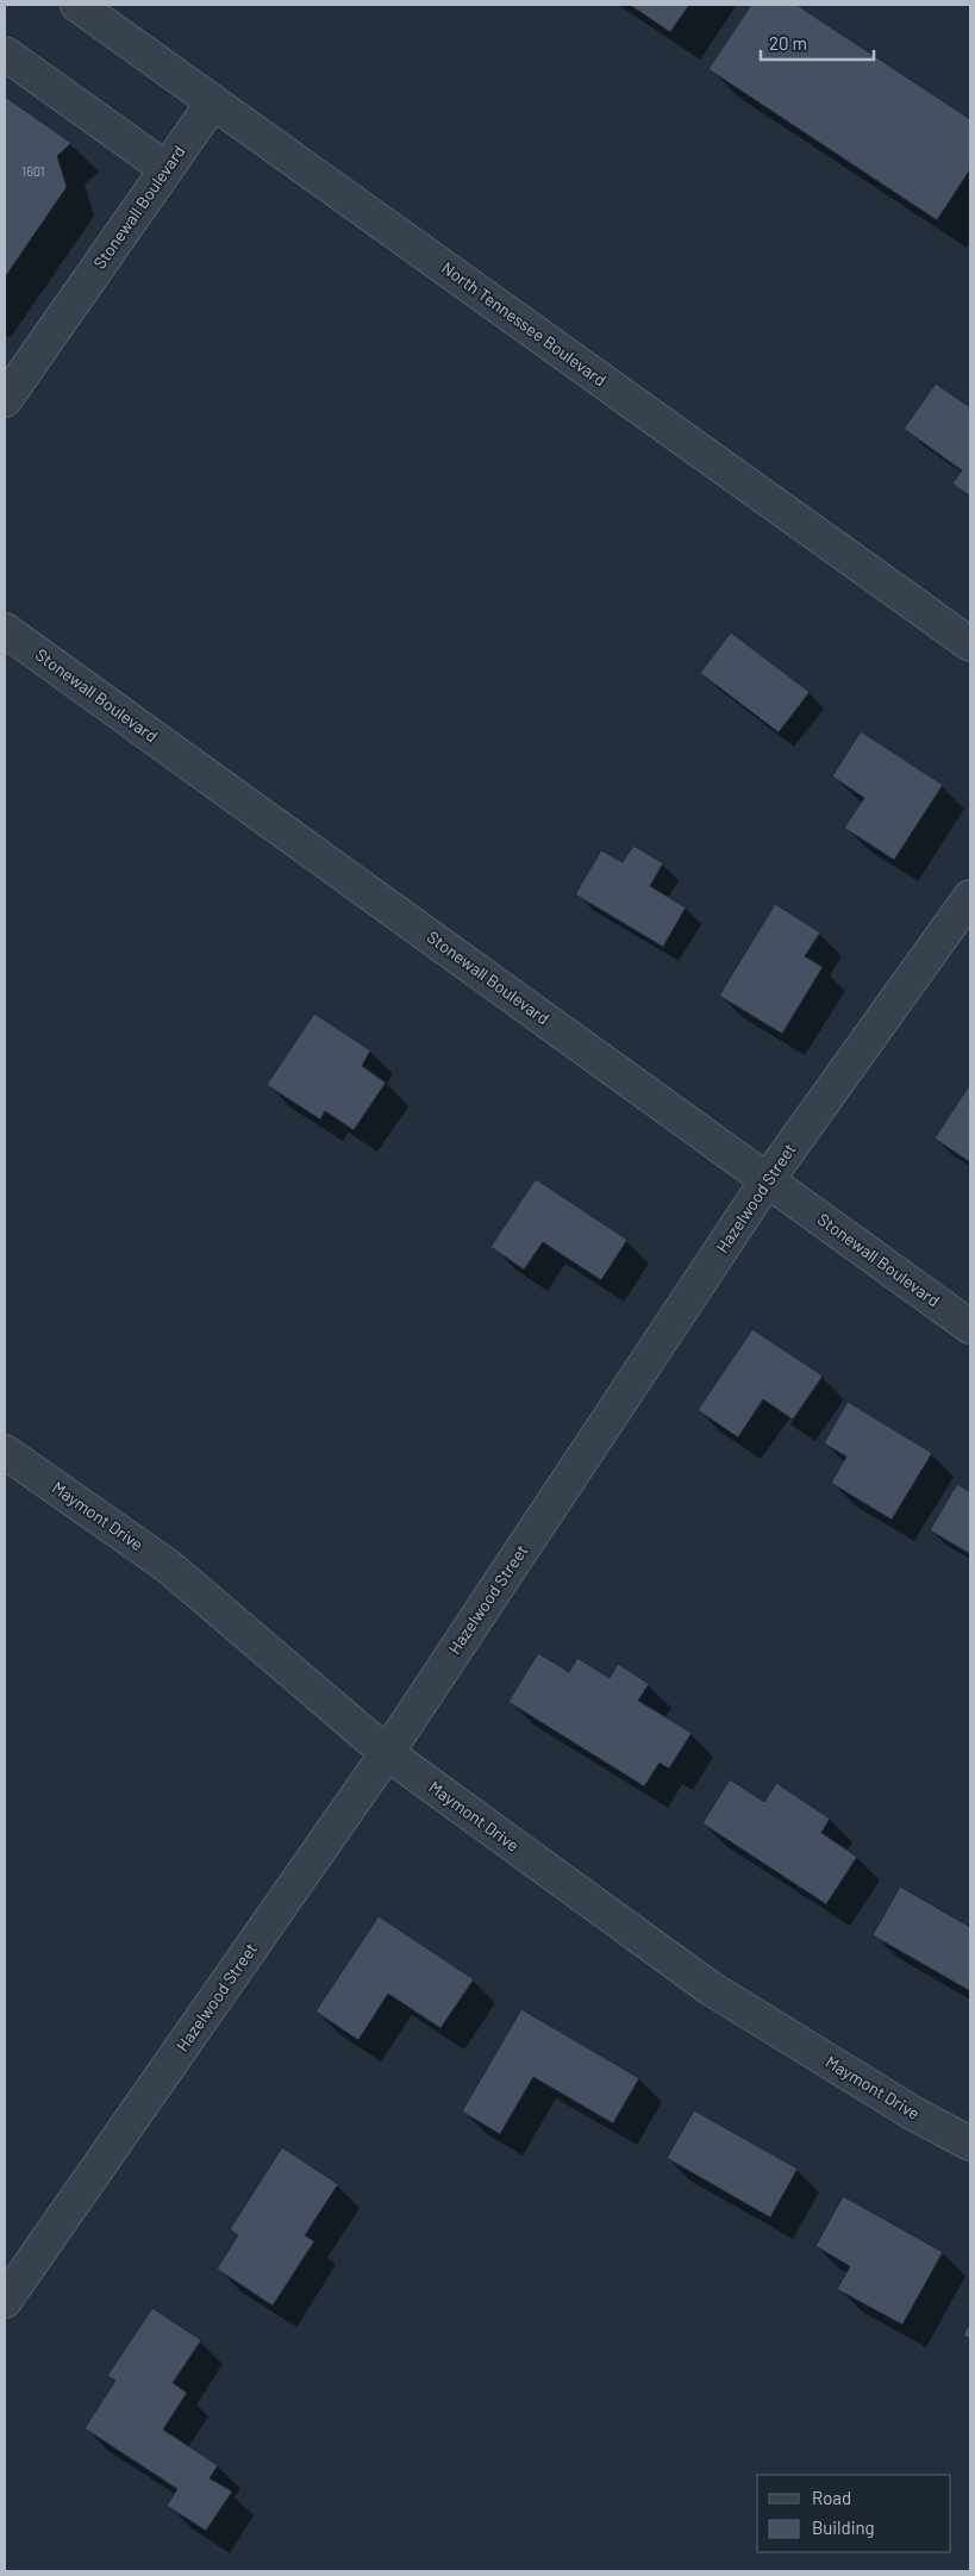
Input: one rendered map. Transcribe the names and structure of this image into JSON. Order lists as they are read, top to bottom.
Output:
{
  "streets": {
    "street": [
      "Stonewall Boulevard",
      "North Tennessee Boulevard",
      "Hazelwood Street",
      "Maymont Drive"
    ]
  },
  "crossings": [
    ["Stonewall Boulevard", "North Tennessee Boulevard"],
    ["Stonewall Boulevard", "Hazelwood Street"],
    ["Hazelwood Street", "Maymont Drive"]
  ],
  "house_numbers": ["1601"],
  "legend": ["Road", "Building"],
  "scale_bar": "20 m"
}
